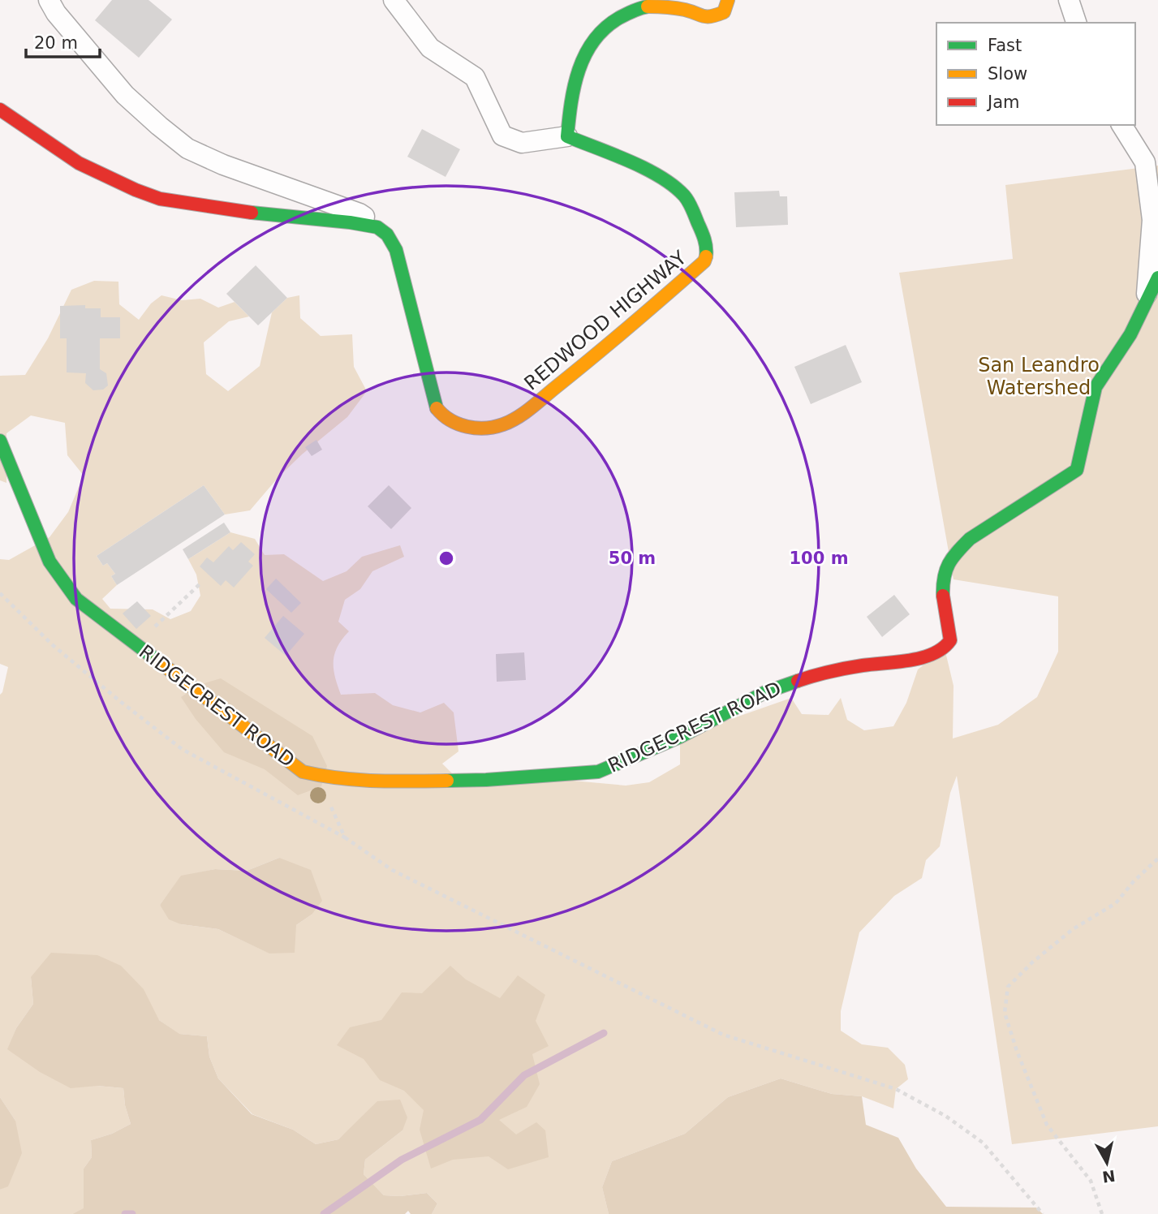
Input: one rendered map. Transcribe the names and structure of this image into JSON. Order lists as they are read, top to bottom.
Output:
{
  "streets": {
    "street": ["REDWOOD HIGHWAY", "RIDGECREST ROAD"]
  },
  "parks": ["San Leandro Watershed"],
  "legend": ["Fast", "Slow", "Jam"],
  "scale_bar": "20 m",
  "north": "bottom",
  "rings": ["50 m", "100 m"]
}
